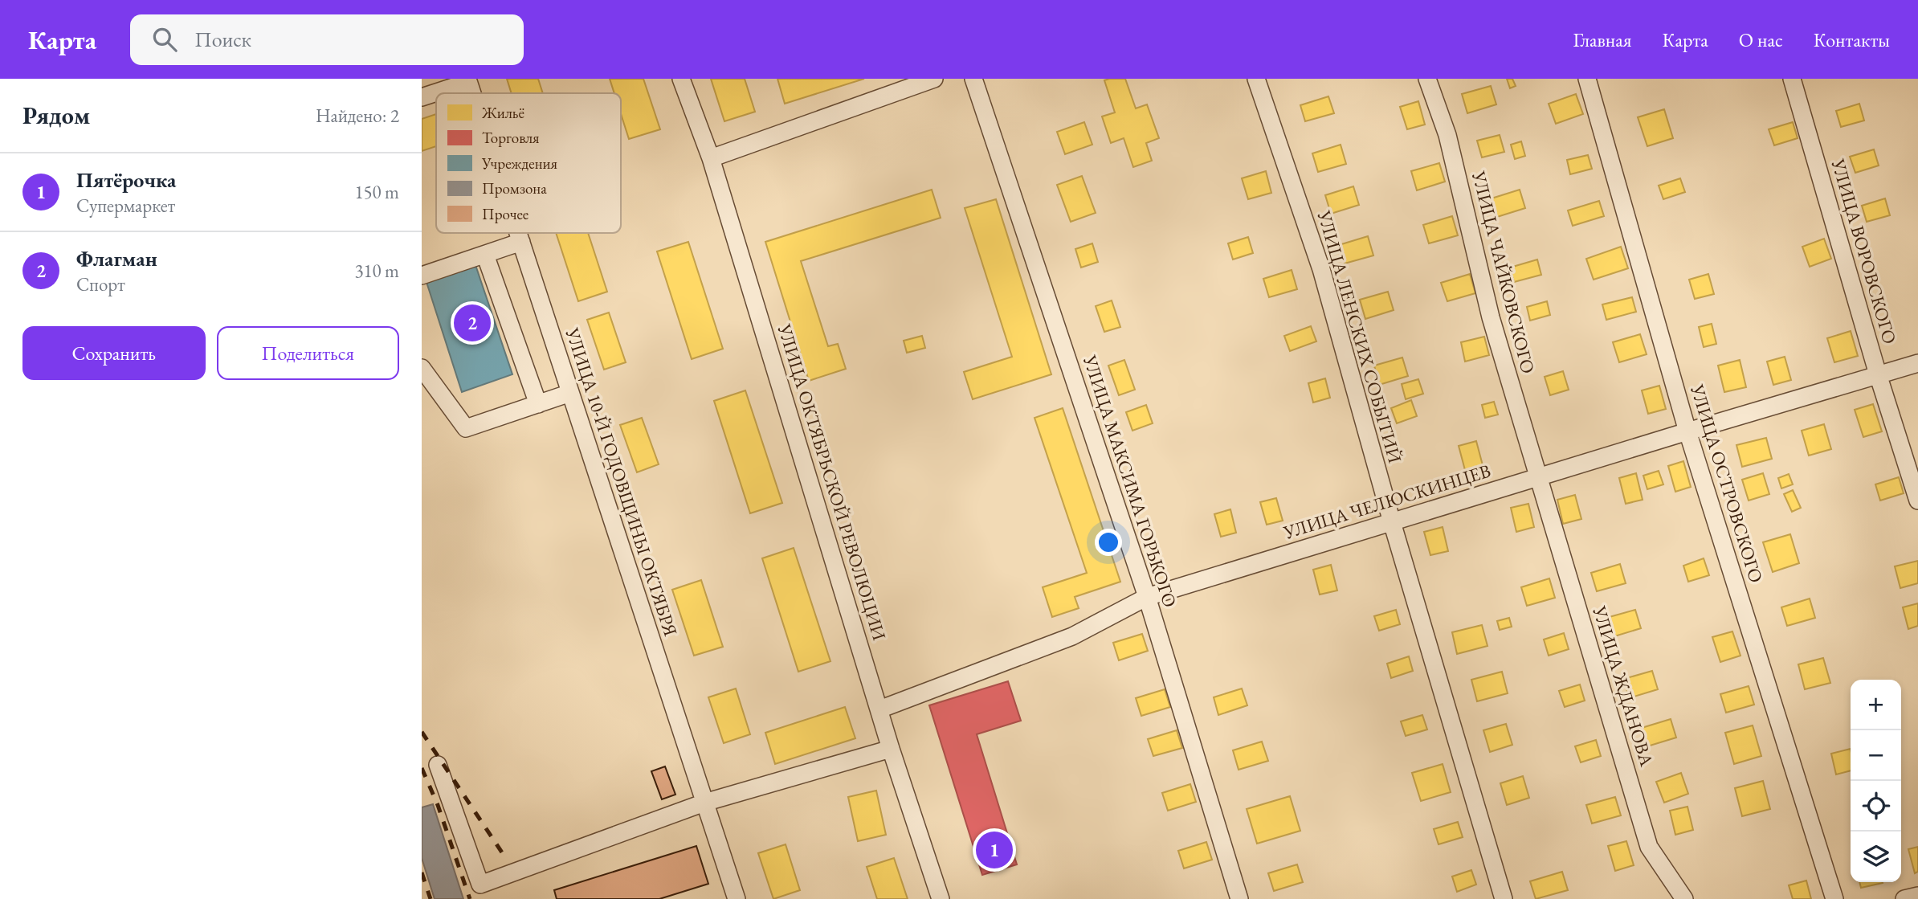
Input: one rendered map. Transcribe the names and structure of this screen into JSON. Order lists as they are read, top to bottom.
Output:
{
  "streets": {
    "street": [
      "УЛИЦА ВОРОВСКОГО",
      "УЛИЦА ЧАЙКОВСКОГО",
      "УЛИЦА ЛЕНСКИХ СОБЫТИЙ",
      "УЛИЦА МАКСИМА ГОРЬКОГО",
      "УЛИЦА 10-Й ГОДОВЩИНЫ ОКТЯБРЯ",
      "УЛИЦА ОКТЯБРЬСКОЙ РЕВОЛЮЦИИ",
      "УЛИЦА ОСТРОВСКОГО",
      "УЛИЦА ЧЕЛЮСКИНЦЕВ",
      "УЛИЦА ЖДАНОВА"
    ]
  },
  "crossings": [
    ["УЛИЦА ВОРОВСКОГО", "УЛИЦА ЧЕЛЮСКИНЦЕВ"],
    ["УЛИЦА ЧАЙКОВСКОГО", "УЛИЦА ЧЕЛЮСКИНЦЕВ"],
    ["УЛИЦА ЧАЙКОВСКОГО", "УЛИЦА ЖДАНОВА"],
    ["УЛИЦА ЛЕНСКИХ СОБЫТИЙ", "УЛИЦА ЧЕЛЮСКИНЦЕВ"],
    ["УЛИЦА МАКСИМА ГОРЬКОГО", "УЛИЦА ЧЕЛЮСКИНЦЕВ"],
    ["УЛИЦА ОКТЯБРЬСКОЙ РЕВОЛЮЦИИ", "УЛИЦА ЧЕЛЮСКИНЦЕВ"],
    ["УЛИЦА ОСТРОВСКОГО", "УЛИЦА ЧЕЛЮСКИНЦЕВ"],
    ["УЛИЦА ЧЕЛЮСКИНЦЕВ", "УЛИЦА ЖДАНОВА"]
  ],
  "legend": [
    "Жильё",
    "Торговля",
    "Учреждения",
    "Промзона",
    "Прочее"
  ],
  "page": {
    "header": "Карта",
    "search": "Поиск",
    "nav": [
      "Главная",
      "Карта",
      "О нас",
      "Контакты"
    ],
    "heading": ["Рядом", "Найдено: 2"],
    "list": [
      {
        "mark": "1",
        "name": "Пятёрочка",
        "note": "Супермаркет",
        "value": "150 m"
      },
      {
        "mark": "2",
        "name": "Флагман",
        "note": "Спорт",
        "value": "310 m"
      }
    ],
    "pins": ["2", "1"],
    "buttons": ["Сохранить", "Поделиться"],
    "map_buttons": ["+", "−"]
  }
}
